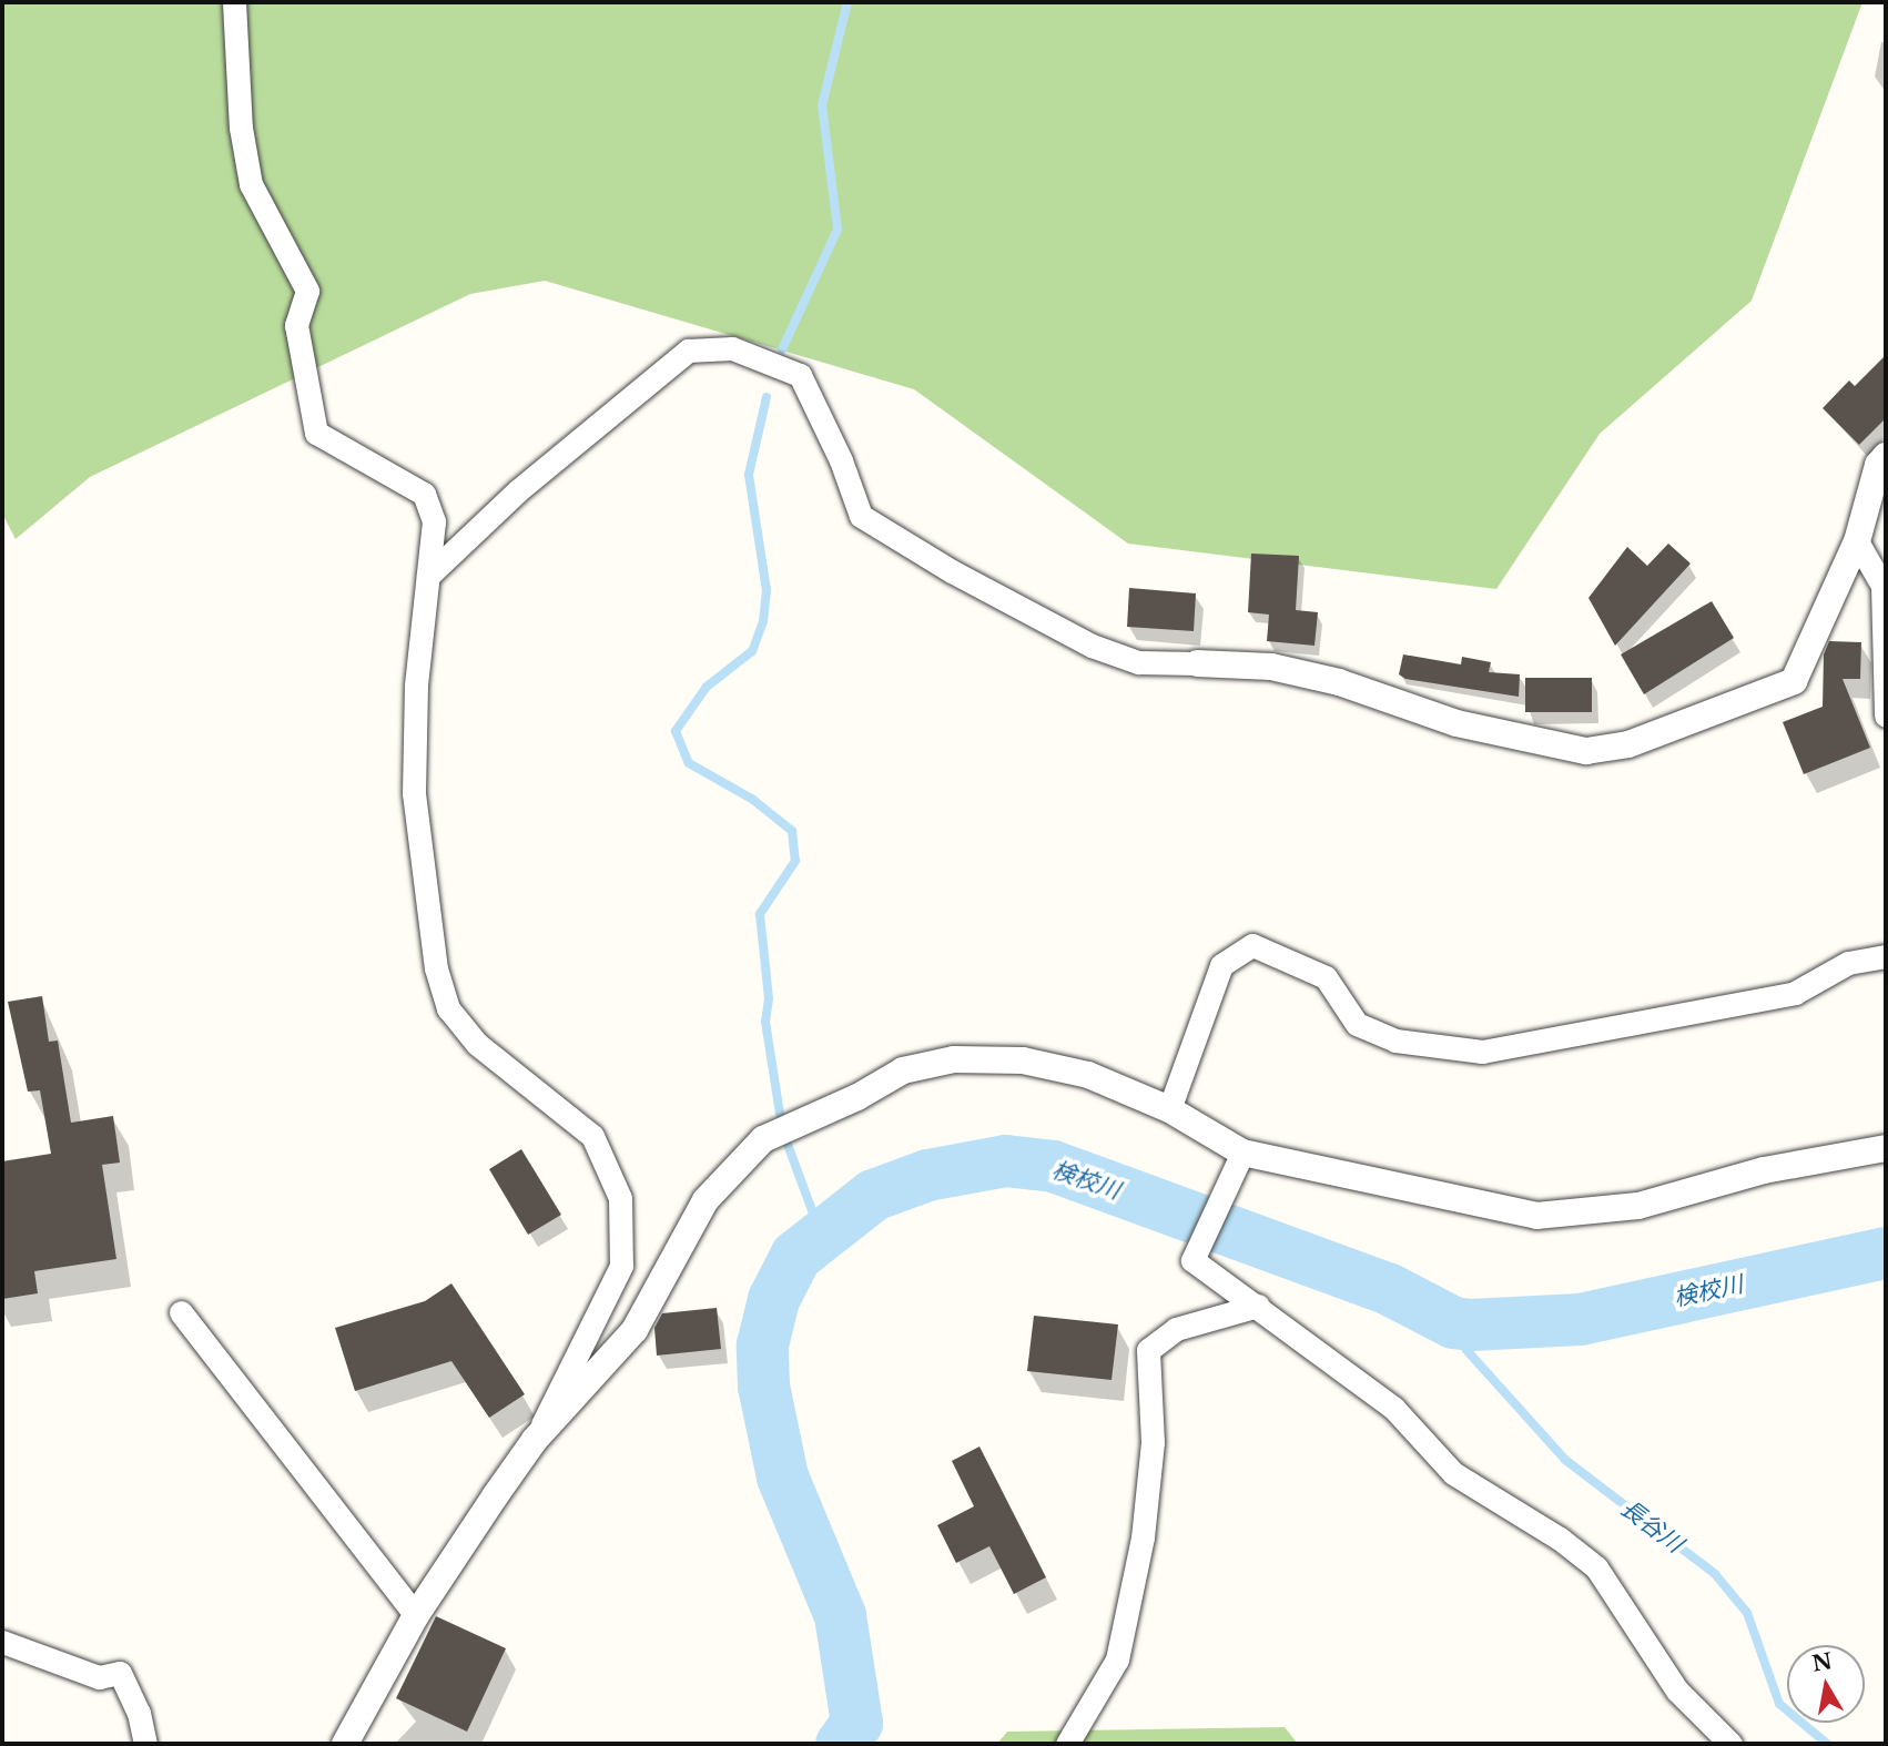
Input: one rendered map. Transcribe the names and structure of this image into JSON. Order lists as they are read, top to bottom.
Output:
{
  "water": ["検校川", "長谷川"],
  "north": "top"
}
